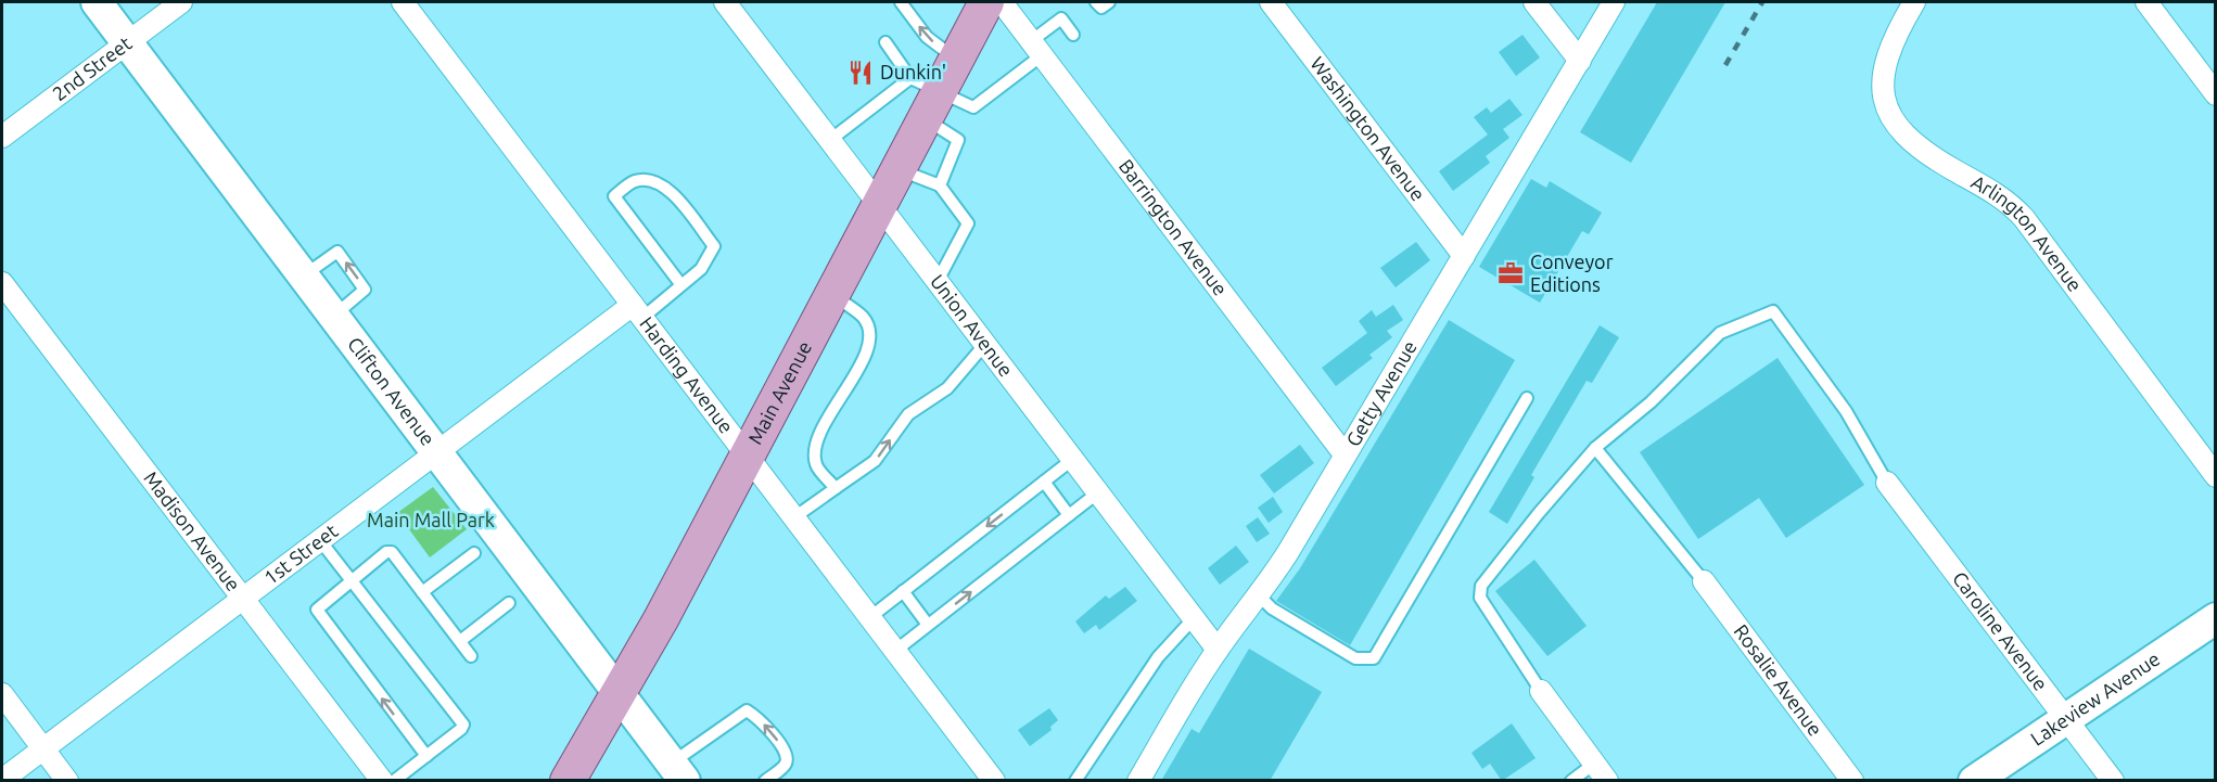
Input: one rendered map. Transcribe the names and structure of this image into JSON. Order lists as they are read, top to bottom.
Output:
{
  "streets": {
    "main road": ["Clifton Avenue", "Main Avenue", "Lakeview Avenue"],
    "street": [
      "2nd Street",
      "Washington Avenue",
      "Barrington Avenue",
      "Arlington Avenue",
      "Union Avenue",
      "Harding Avenue",
      "Getty Avenue",
      "Madison Avenue",
      "1st Street",
      "Caroline Avenue",
      "Rosalie Avenue"
    ]
  },
  "crossings": [
    ["2nd Street", "Clifton Avenue"],
    ["Washington Avenue", "Getty Avenue"],
    ["Barrington Avenue", "Getty Avenue"],
    ["Union Avenue", "Main Avenue"],
    ["Union Avenue", "Getty Avenue"],
    ["Harding Avenue", "Main Avenue"],
    ["Harding Avenue", "1st Street"],
    ["Clifton Avenue", "Main Avenue"],
    ["Clifton Avenue", "1st Street"],
    ["Madison Avenue", "1st Street"],
    ["Caroline Avenue", "Lakeview Avenue"]
  ],
  "parks": ["Main Mall Park"],
  "places": {
    "restaurant": ["Dunkin'"],
    "office": ["Conveyor Editions"]
  }
}
